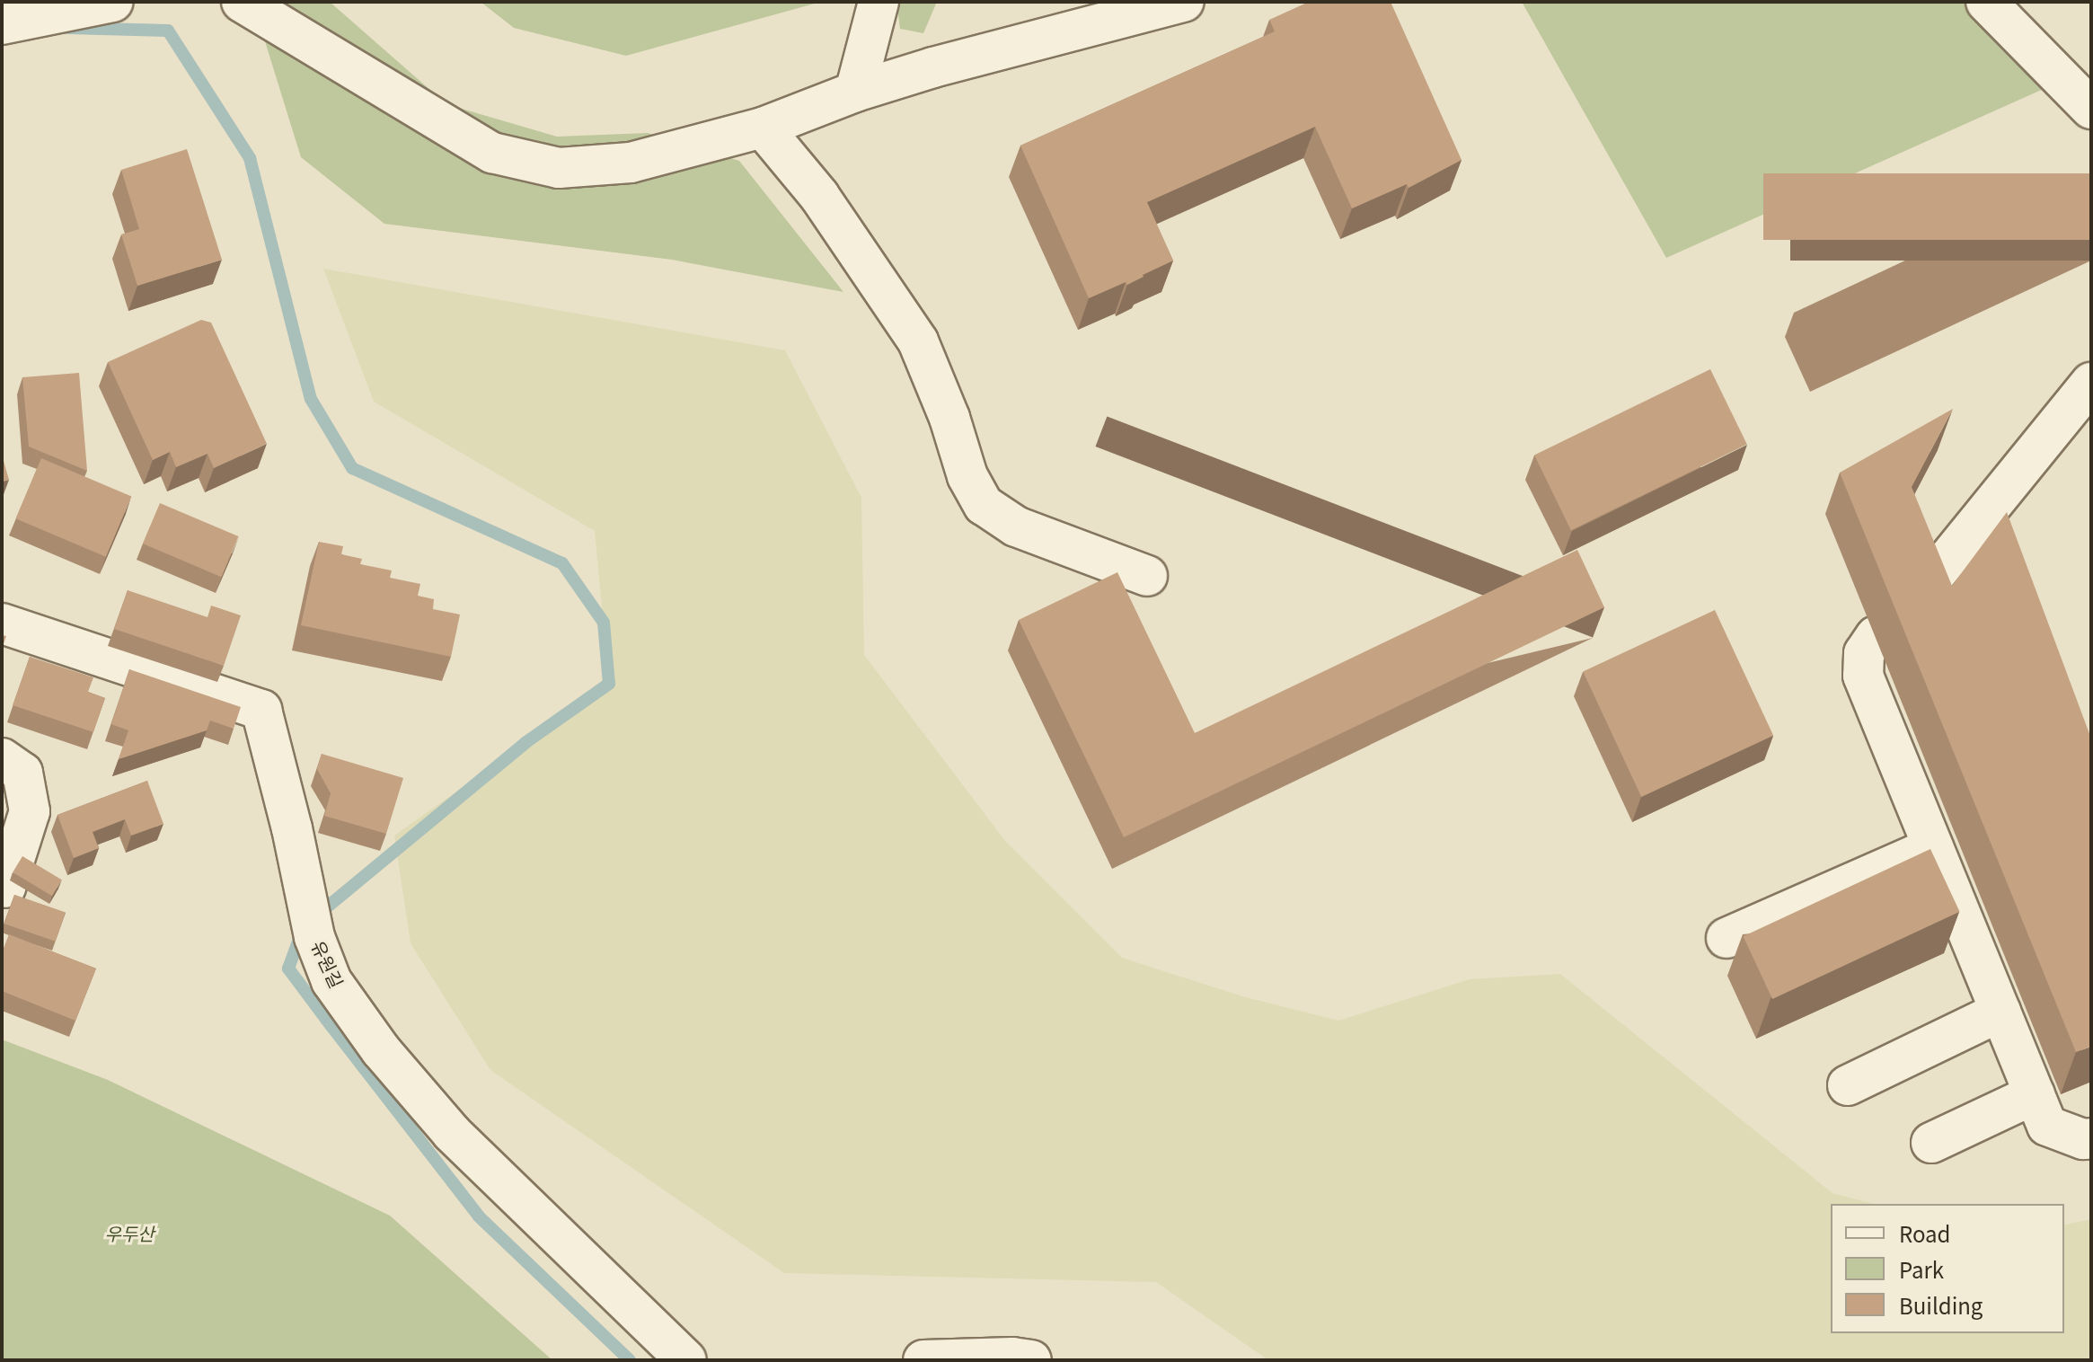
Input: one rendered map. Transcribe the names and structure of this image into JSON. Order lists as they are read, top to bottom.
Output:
{
  "streets": {
    "street": ["유원길"]
  },
  "parks": ["우두산"],
  "legend": ["Road", "Park", "Building"]
}
